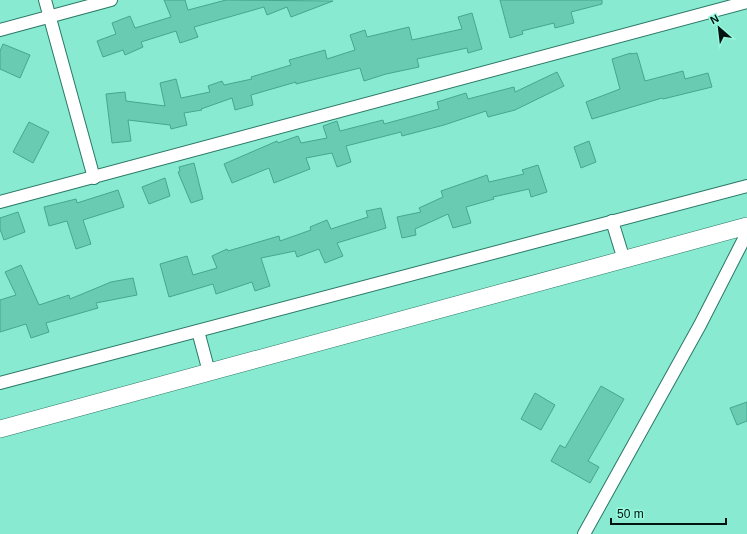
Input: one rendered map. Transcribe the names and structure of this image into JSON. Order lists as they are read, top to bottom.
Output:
{
  "scale_bar": "50 m",
  "north": "top left"
}
